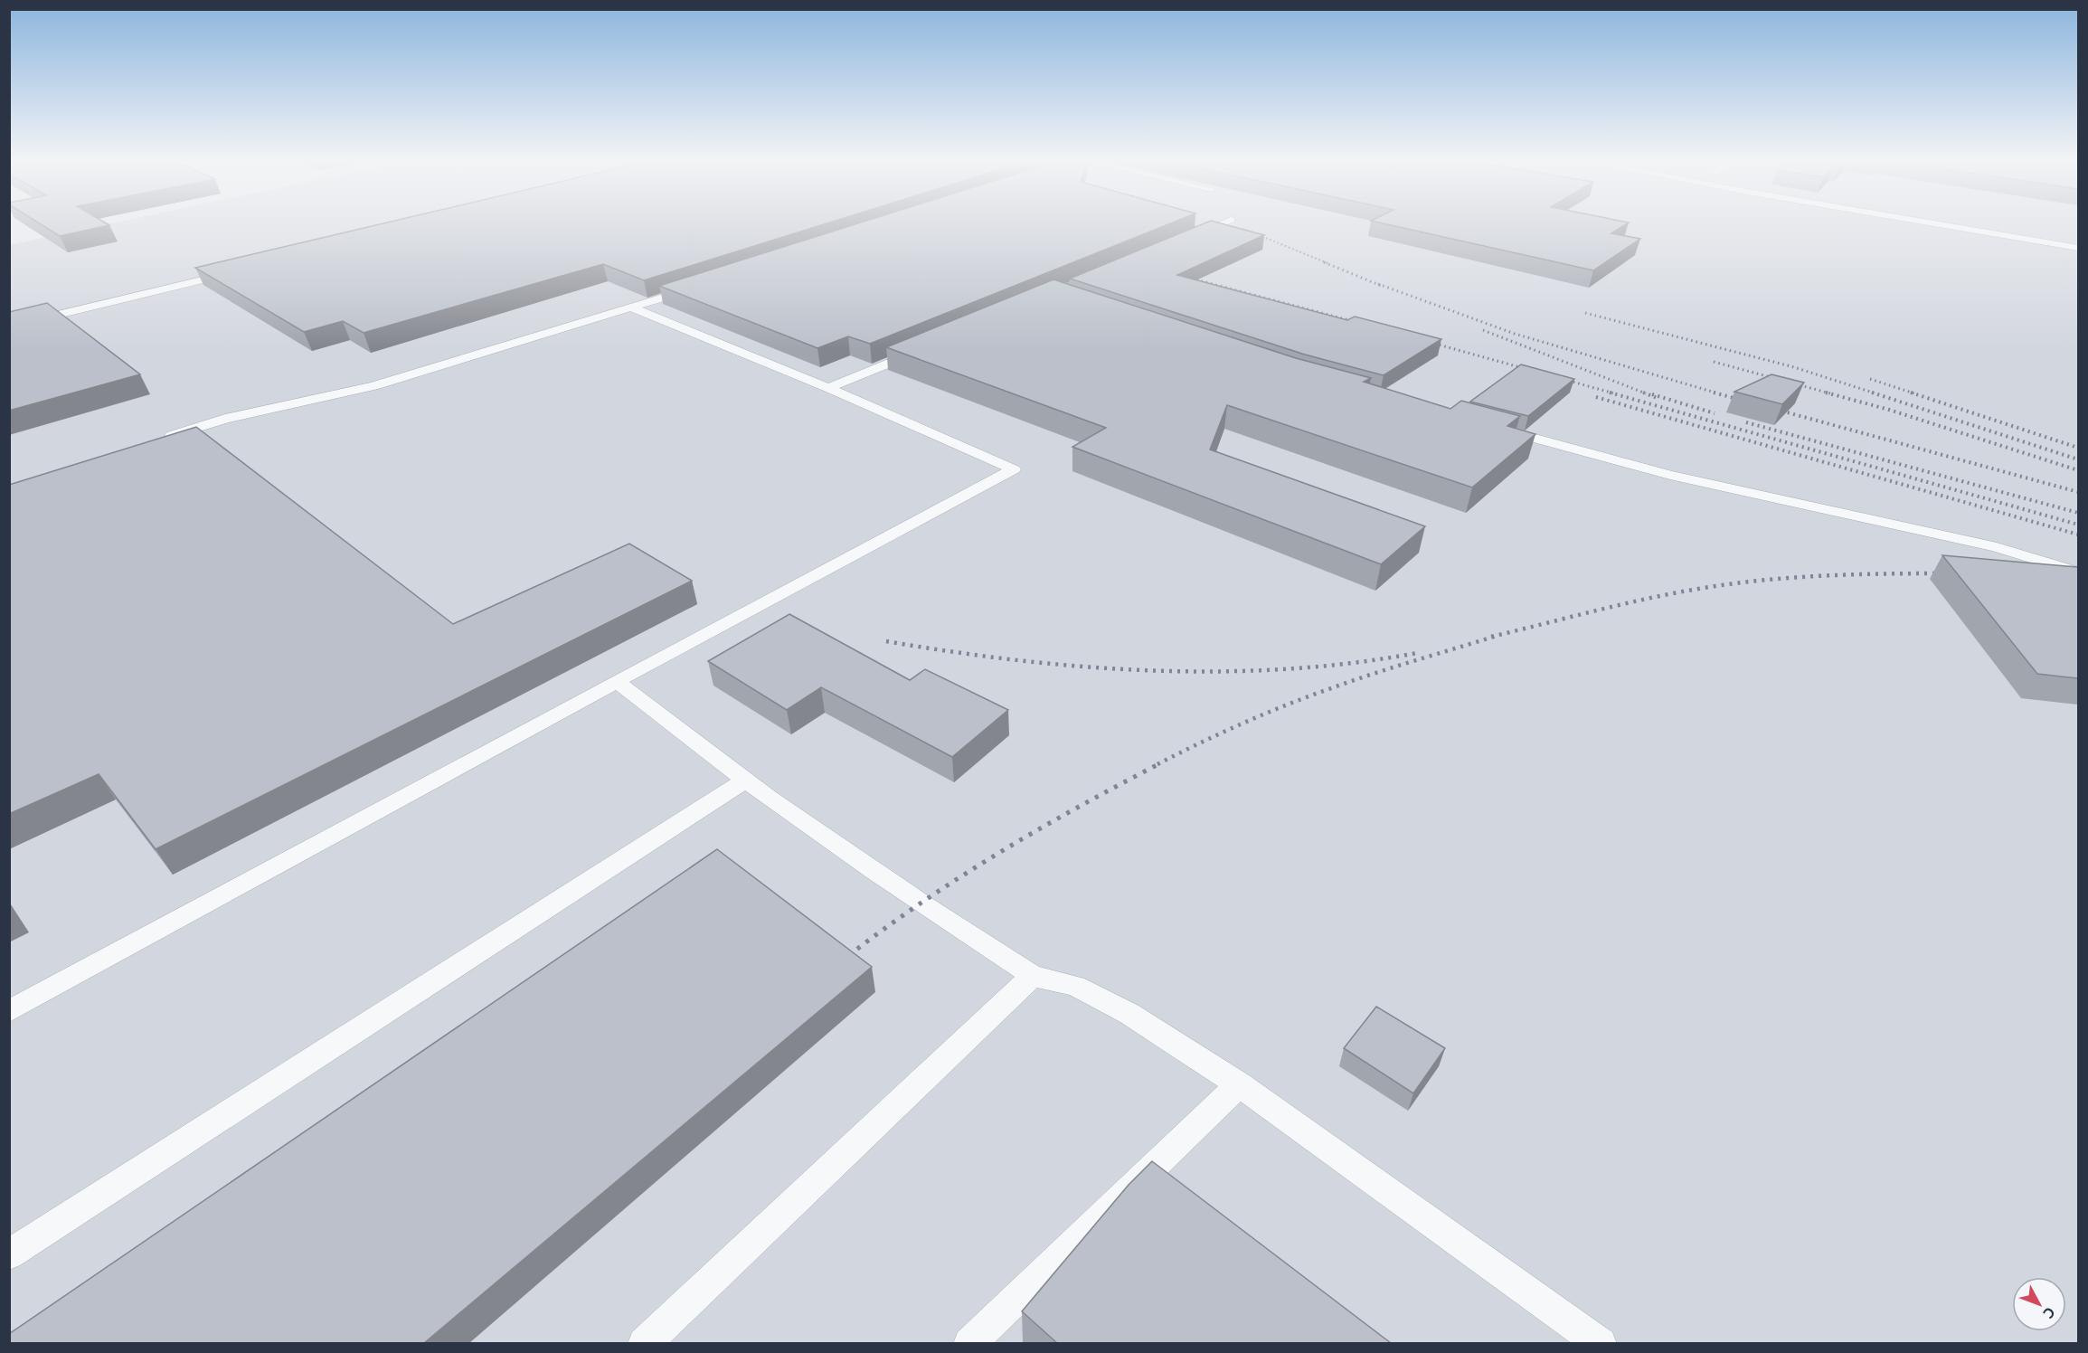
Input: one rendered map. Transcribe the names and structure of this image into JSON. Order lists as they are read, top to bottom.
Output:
{
  "north": "bottom right"
}
